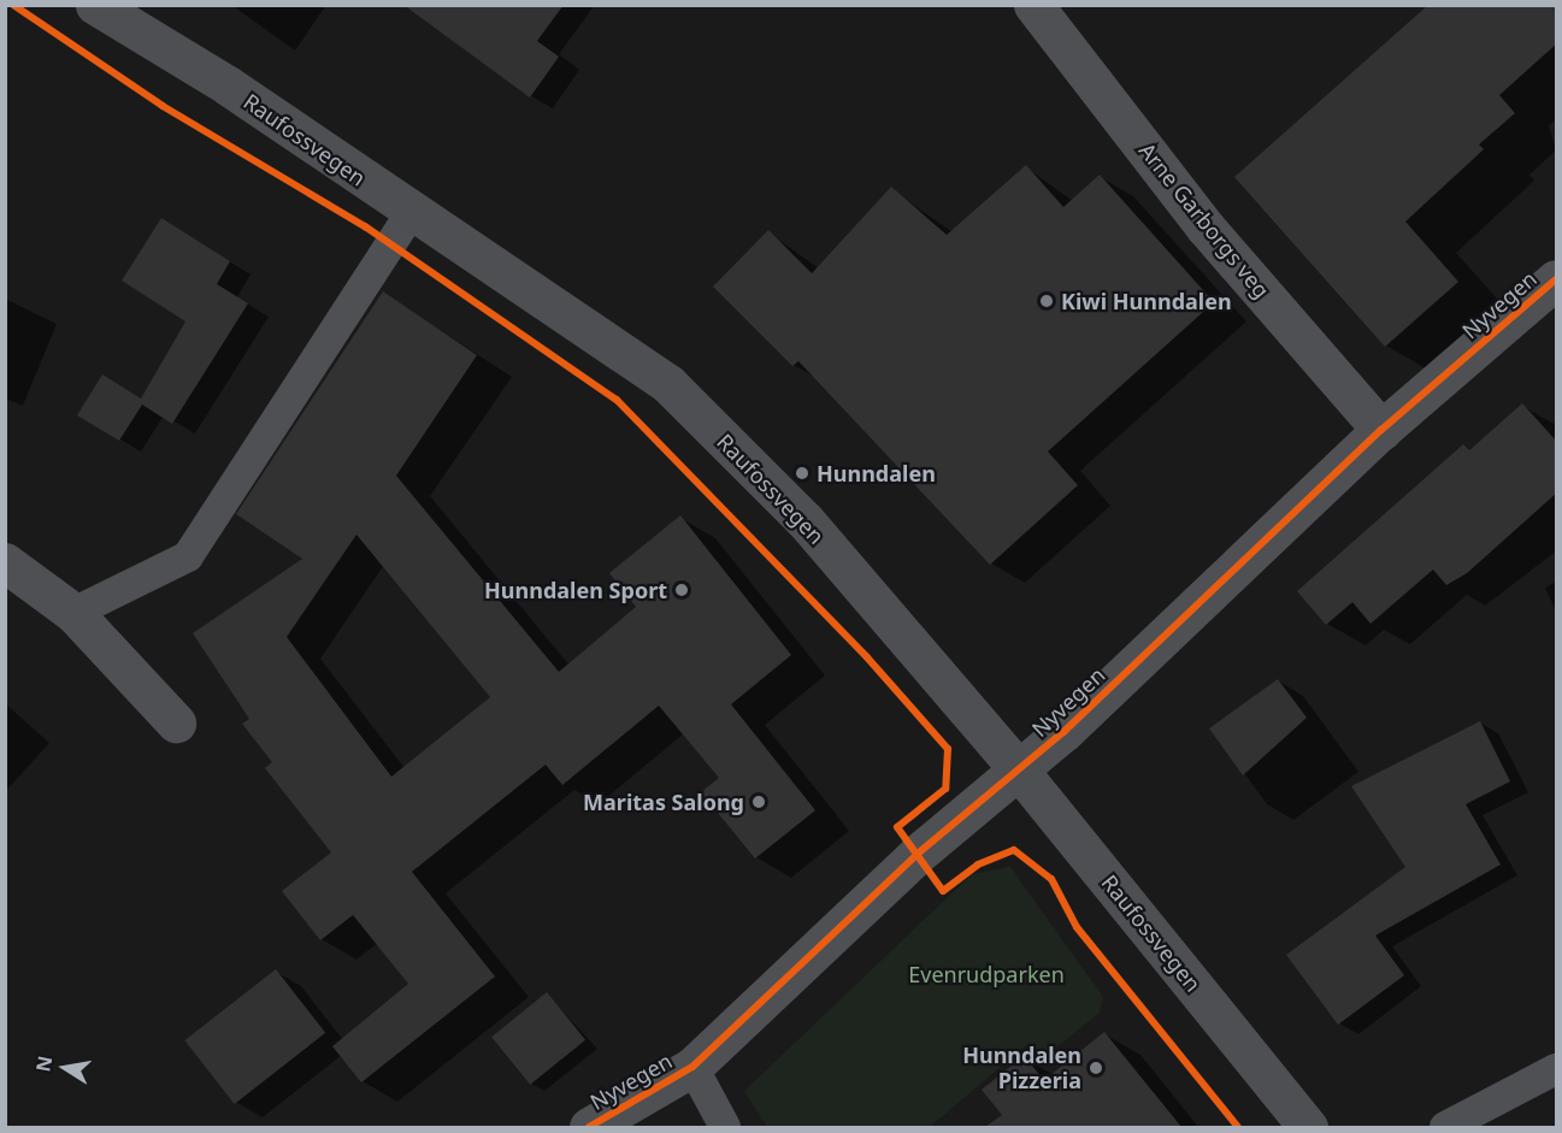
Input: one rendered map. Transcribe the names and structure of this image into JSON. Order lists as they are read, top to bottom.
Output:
{
  "streets": {
    "main road": ["Raufossvegen"],
    "street": ["Arne Garborgs veg", "Nyvegen"]
  },
  "crossings": [
    ["Raufossvegen", "Nyvegen"],
    ["Arne Garborgs veg", "Nyvegen"]
  ],
  "parks": ["Evenrudparken"],
  "places": [
    "Kiwi Hunndalen",
    "Hunndalen",
    "Hunndalen Sport",
    "Maritas Salong",
    "Hunndalen Pizzeria"
  ],
  "north": "left"
}
